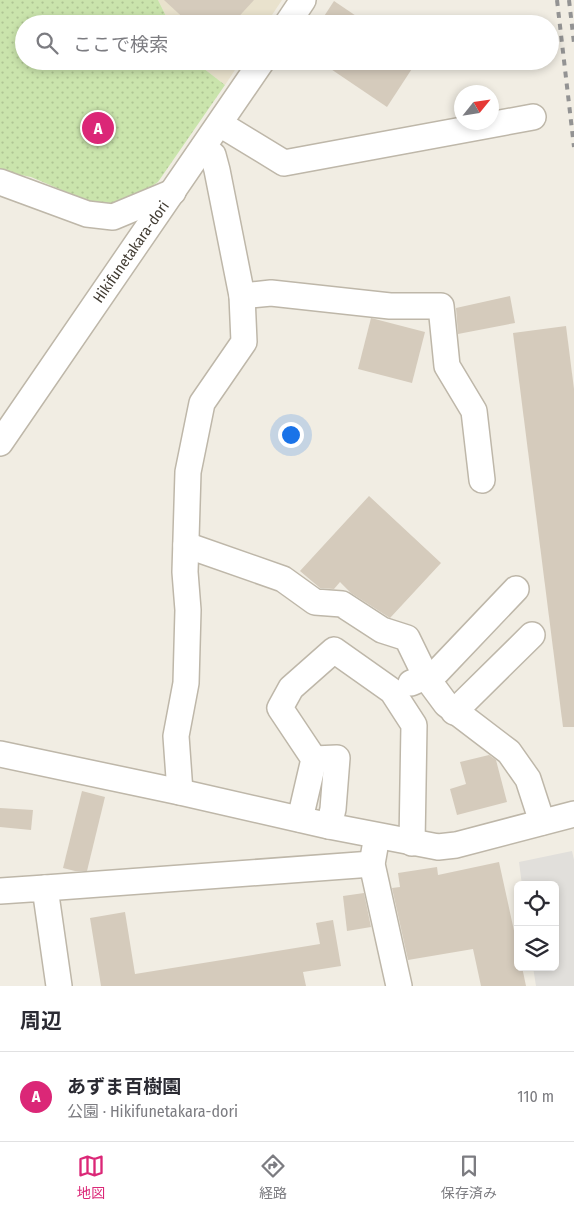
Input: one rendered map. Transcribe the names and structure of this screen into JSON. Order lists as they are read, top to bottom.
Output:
{
  "streets": {
    "street": ["Hikifunetakara-dori"]
  },
  "north": "top right",
  "page": {
    "search": "ここで検索",
    "pins": "A",
    "heading": "周辺",
    "list": [
      {
        "mark": "A",
        "name": "あずま百樹園",
        "note": "公園 · Hikifunetakara-dori",
        "value": "110 m"
      }
    ],
    "nav": ["地図", "経路", "保存済み"]
  }
}
